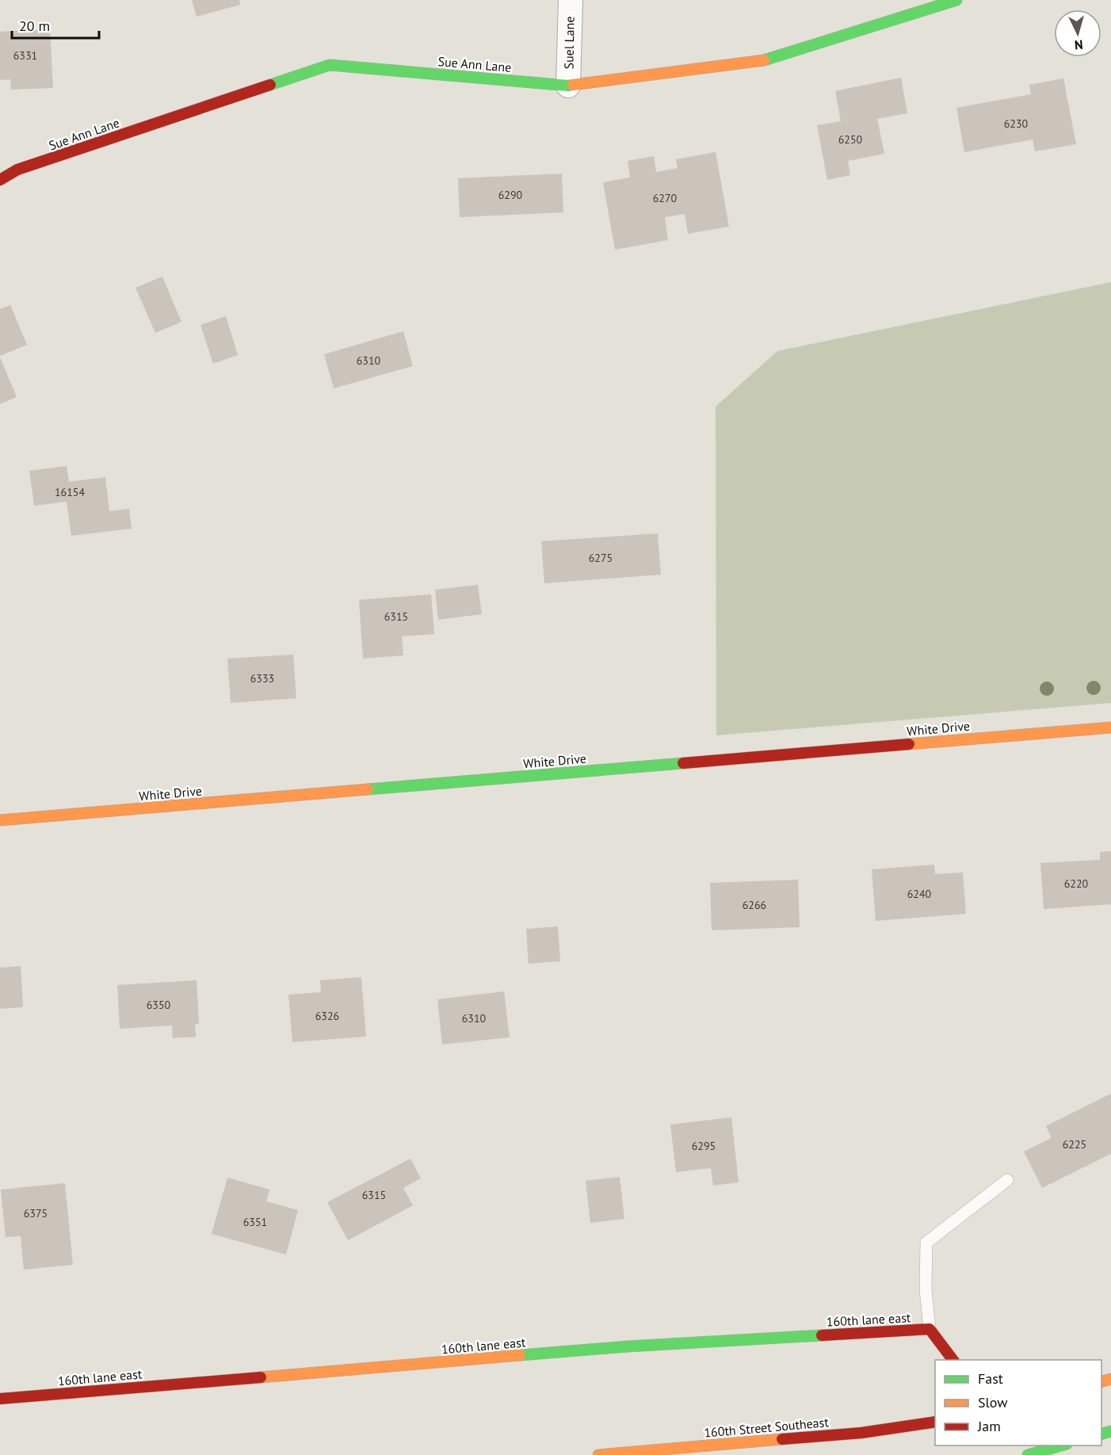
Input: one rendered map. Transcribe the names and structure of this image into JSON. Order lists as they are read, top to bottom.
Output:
{
  "streets": {
    "street": [
      "Suel Lane",
      "Sue Ann Lane",
      "White Drive",
      "160th lane east",
      "160th Street Southeast"
    ]
  },
  "crossings": [
    ["Suel Lane", "Sue Ann Lane"]
  ],
  "house_numbers": [
    "6331",
    "6230",
    "6250",
    "6290",
    "6270",
    "6310",
    "16154",
    "6275",
    "6315",
    "6333",
    "6220",
    "6240",
    "6266",
    "6350",
    "6326",
    "6310",
    "6225",
    "6295",
    "6315",
    "6375",
    "6351"
  ],
  "legend": ["Fast", "Slow", "Jam"],
  "scale_bar": "20 m",
  "north": "bottom"
}
